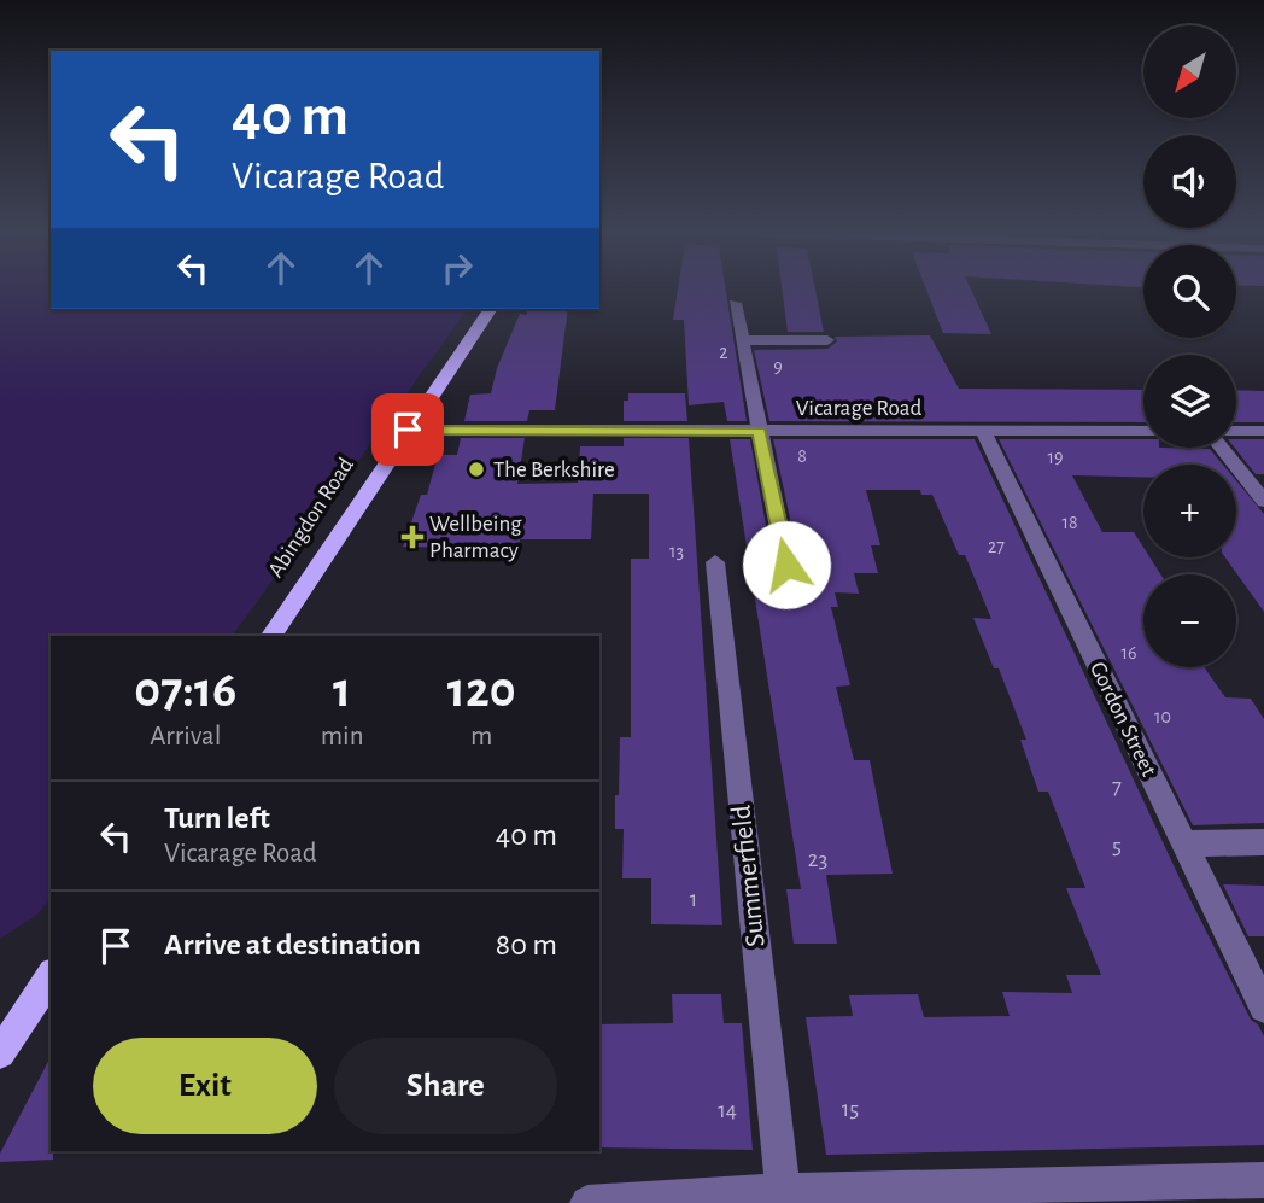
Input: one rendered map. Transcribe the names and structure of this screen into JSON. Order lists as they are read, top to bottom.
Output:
{
  "streets": {
    "main road": ["Abingdon Road"],
    "street": ["Vicarage Road", "Gordon Street", "Summerfield"]
  },
  "crossings": [
    ["Vicarage Road", "Abingdon Road"],
    ["Vicarage Road", "Gordon Street"]
  ],
  "places": {
    "other": ["The Berkshire"],
    "health": ["Wellbeing Pharmacy"]
  },
  "house_numbers": [
    "2",
    "9",
    "8",
    "19",
    "18",
    "27",
    "13",
    "16",
    "10",
    "7",
    "5",
    "23",
    "1",
    "15",
    "14"
  ],
  "north": "bottom left",
  "page": {
    "map_buttons": ["+", "−"],
    "turn": ["40 m", "Vicarage Road"],
    "eta": [
      "07:16",
      "Arrival",
      "1",
      "min",
      "120",
      "m"
    ],
    "list": [
      {
        "name": "Turn left",
        "note": "Vicarage Road",
        "value": "40 m"
      },
      {
        "name": "Arrive at destination",
        "value": "80 m"
      }
    ],
    "buttons": ["Exit", "Share"]
  }
}
